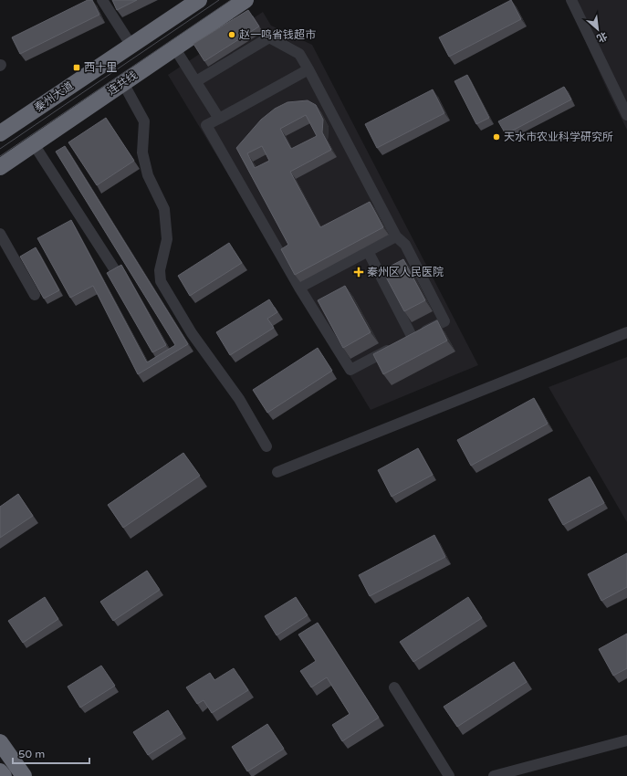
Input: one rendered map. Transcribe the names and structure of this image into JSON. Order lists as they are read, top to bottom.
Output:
{
  "streets": {
    "highway": ["连共线", "秦州大道"]
  },
  "places": {
    "other": ["赵一鸣省钱超市", "天水市农业科学研究所"],
    "transit": ["西十里"],
    "health": ["秦州区人民医院"]
  },
  "scale_bar": "50 m",
  "north": "bottom right"
}
